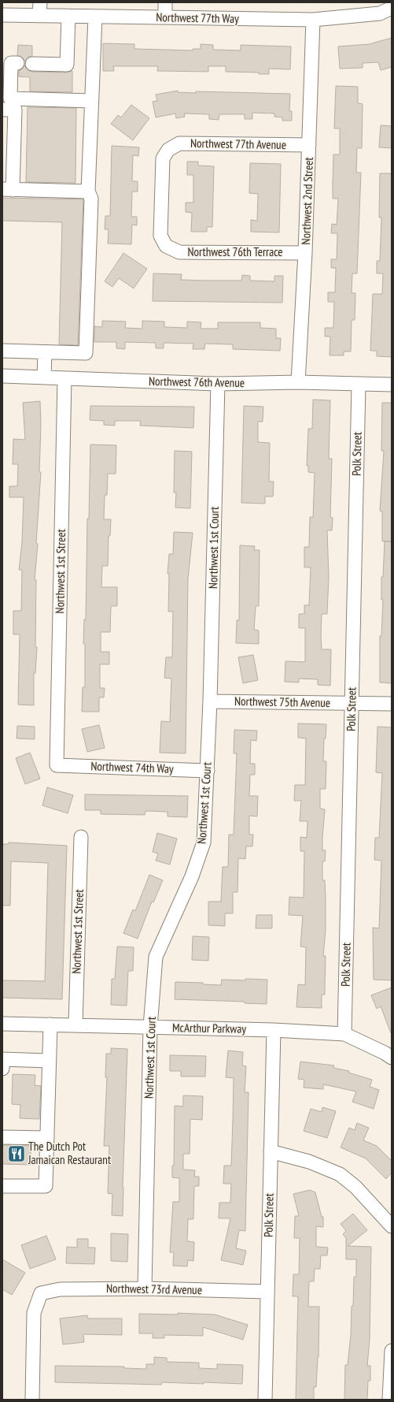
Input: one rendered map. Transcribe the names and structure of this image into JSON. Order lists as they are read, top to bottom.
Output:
{
  "streets": {
    "street": [
      "Northwest 77th Way",
      "Northwest 77th Avenue",
      "Northwest 2nd Street",
      "Northwest 76th Terrace",
      "Northwest 76th Avenue",
      "Polk Street",
      "Northwest 1st Court",
      "Northwest 1st Street",
      "Northwest 75th Avenue",
      "Northwest 74th Way",
      "McArthur Parkway",
      "Northwest 73rd Avenue"
    ]
  },
  "crossings": [
    ["Northwest 77th Way", "Northwest 2nd Street"],
    ["Northwest 77th Avenue", "Northwest 2nd Street"],
    ["Northwest 77th Avenue", "Northwest 76th Terrace"],
    ["Northwest 2nd Street", "Northwest 76th Terrace"],
    ["Northwest 2nd Street", "Northwest 76th Avenue"],
    ["Northwest 76th Avenue", "Polk Street"],
    ["Northwest 76th Avenue", "Northwest 1st Court"],
    ["Northwest 76th Avenue", "Northwest 1st Street"],
    ["Polk Street", "Northwest 75th Avenue"],
    ["Polk Street", "McArthur Parkway"],
    ["Polk Street", "Northwest 73rd Avenue"],
    ["Northwest 1st Court", "Northwest 75th Avenue"],
    ["Northwest 1st Court", "Northwest 74th Way"],
    ["Northwest 1st Court", "McArthur Parkway"],
    ["Northwest 1st Court", "Northwest 73rd Avenue"],
    ["Northwest 1st Street", "Northwest 74th Way"],
    ["Northwest 1st Street", "McArthur Parkway"]
  ],
  "places": {
    "restaurant": ["The Dutch Pot Jamaican Restaurant"]
  }
}
